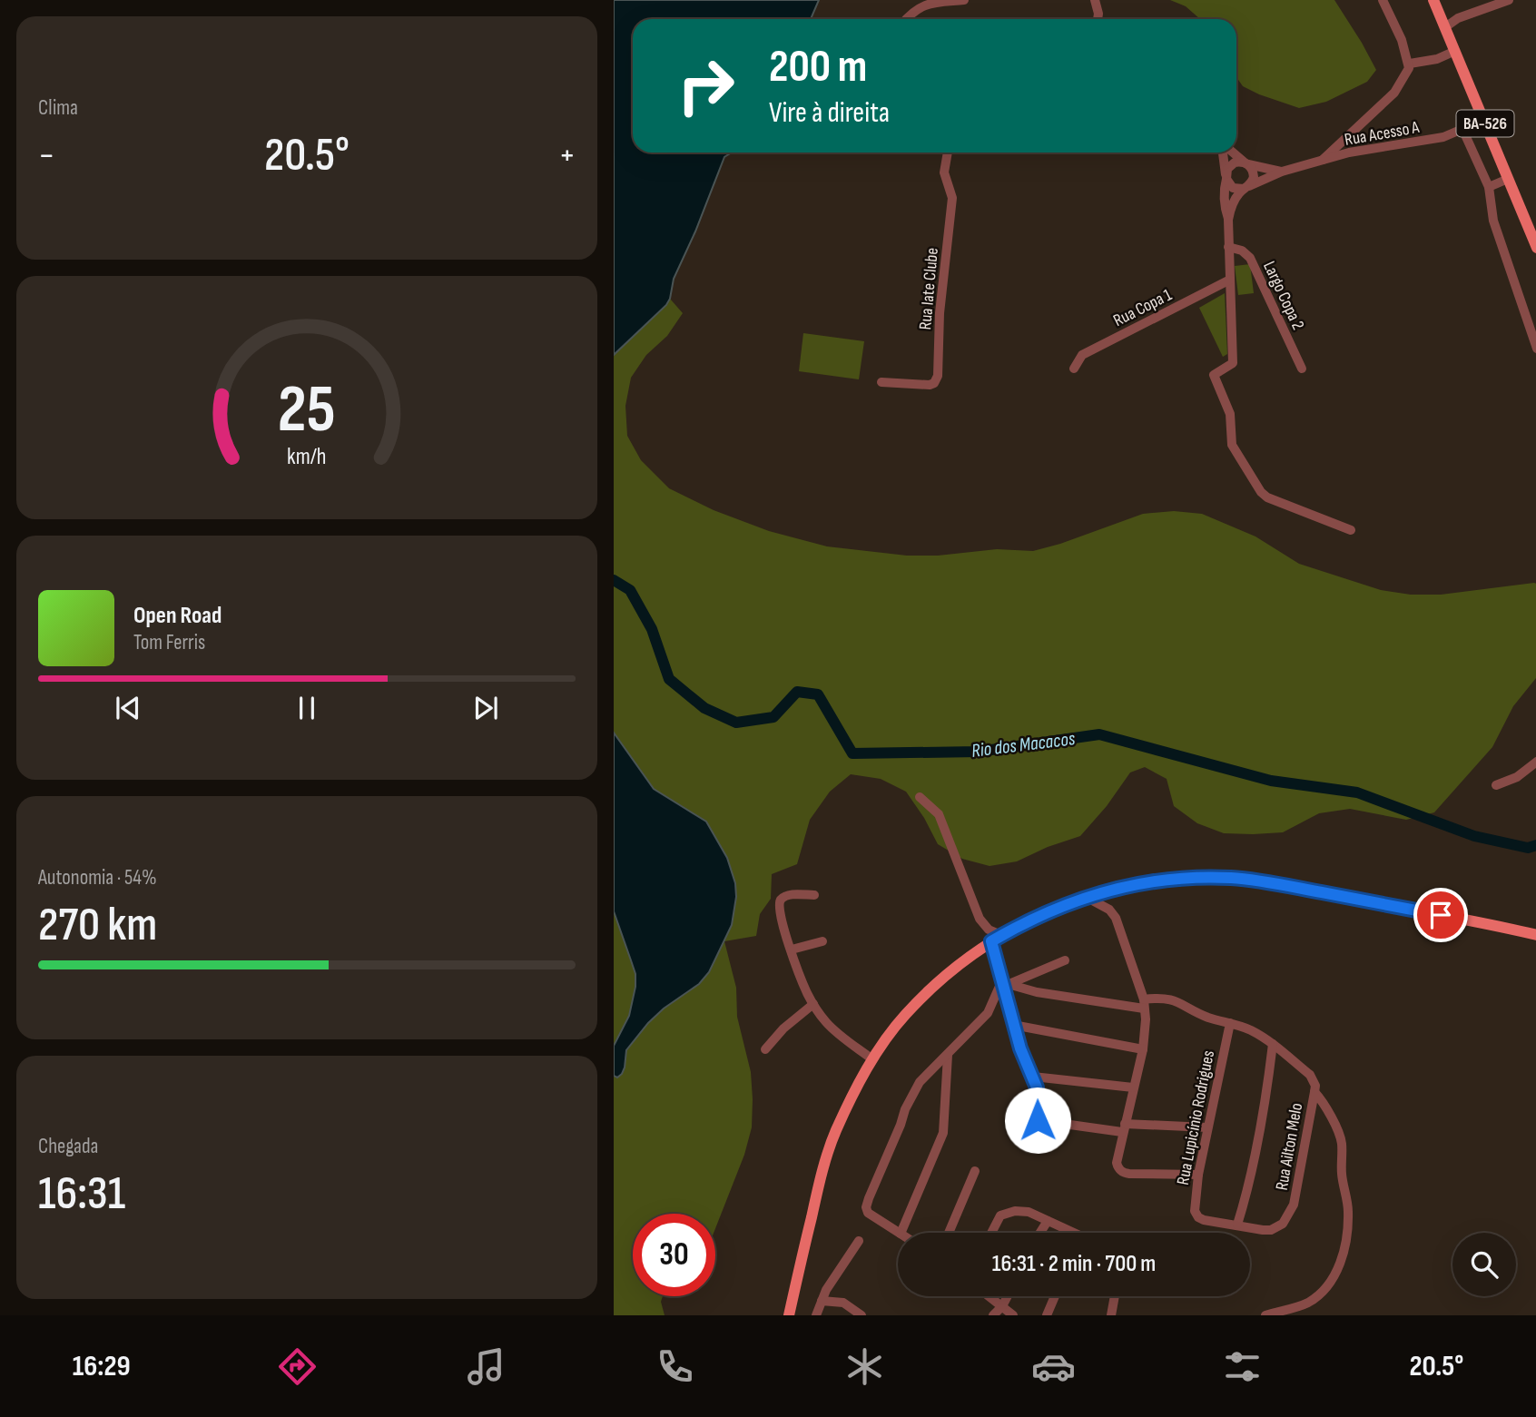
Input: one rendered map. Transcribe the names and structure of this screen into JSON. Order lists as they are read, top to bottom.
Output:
{
  "streets": {
    "main road": ["BA-526"],
    "street": [
      "Rua Acesso A",
      "Rua Iate Clube",
      "Largo Copa 2",
      "Rua Copa 1",
      "Rua Lupicínio Rodrigues",
      "Rua Ailton Melo"
    ]
  },
  "crossings": [
    ["BA-526", "Rua Acesso A"],
    ["Rua Lupicínio Rodrigues", "Rua Ailton Melo"]
  ],
  "water": ["Rio dos Macacos"],
  "page": {
    "tile": [
      "Clima",
      ["Autonomia · 54%", "270 km"],
      ["Chegada", "16:31"]
    ],
    "turn": ["200 m", "Vire à direita"],
    "heat": ["−", "20.5°", "+"],
    "song": ["Open Road", "Tom Ferris"],
    "limit": "30",
    "trip": "16:31 · 2 min · 700 m",
    "tabs": ["16:29", "20.5°"],
    "gauge": ["25", "km/h"]
  }
}
